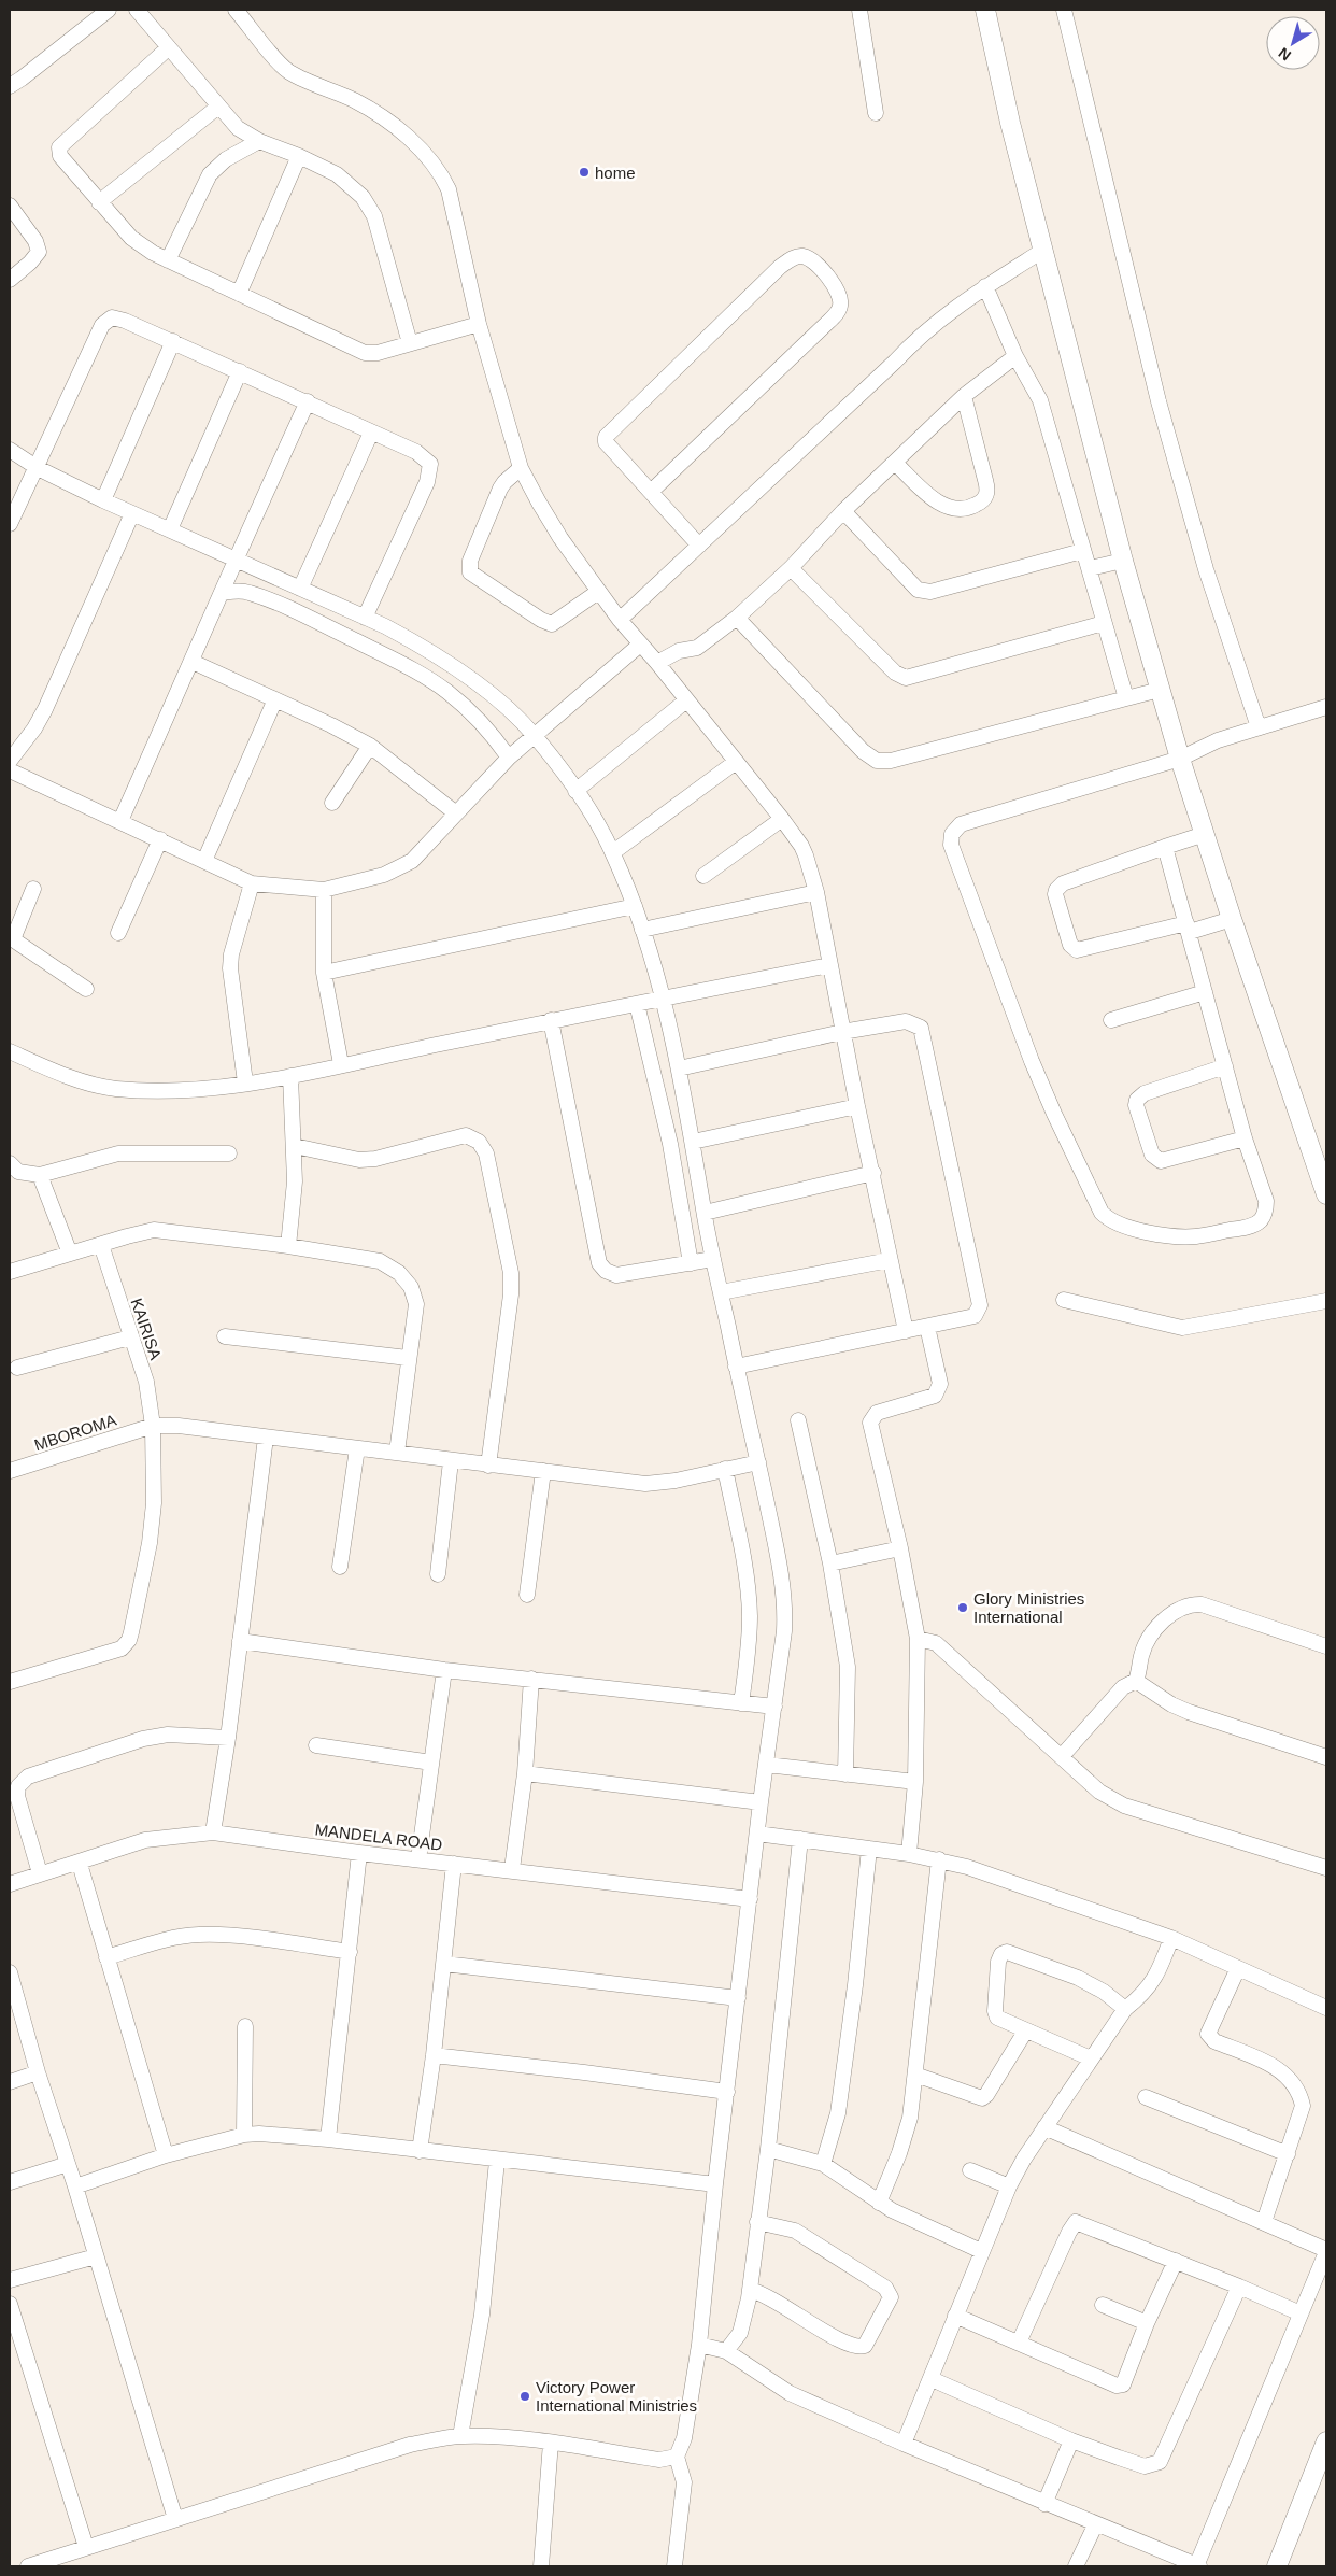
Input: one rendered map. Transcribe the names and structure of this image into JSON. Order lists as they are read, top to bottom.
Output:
{
  "streets": {
    "street": ["KAIRISA", "MBOROMA", "MANDELA ROAD"]
  },
  "crossings": [
    ["KAIRISA", "MBOROMA"]
  ],
  "places": ["home", "Glory Ministries International", "Victory Power International Ministries"],
  "north": "bottom left"
}
